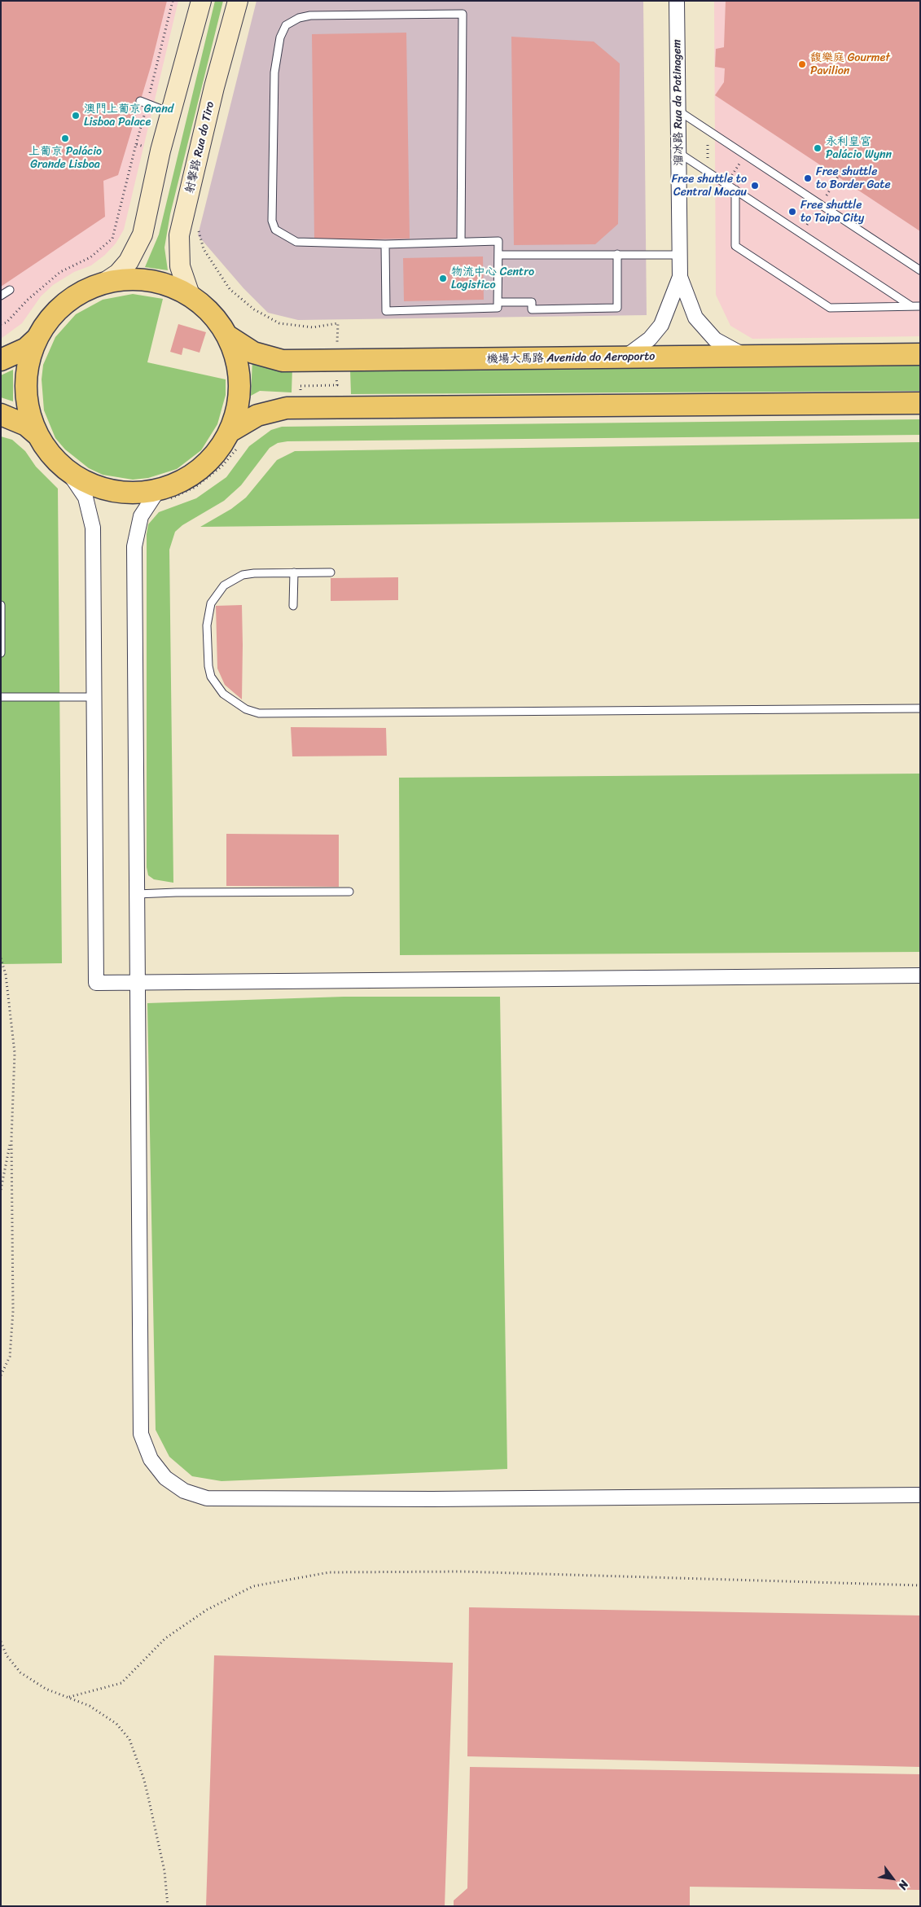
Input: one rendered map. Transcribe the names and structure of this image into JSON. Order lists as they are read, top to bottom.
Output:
{
  "streets": {
    "main road": ["機場大馬路 Avenida do Aeroporto"],
    "street": ["溜冰路 Rua da Patinagem", "射擊路 Rua do Tiro"]
  },
  "crossings": [
    ["溜冰路 Rua da Patinagem", "機場大馬路 Avenida do Aeroporto"]
  ],
  "places": [
    "馥樂庭 Gourmet Pavilion",
    "澳門上葡京 Grand Lisboa Palace",
    "上葡京 Palácio Grande Lisboa",
    "永利皇宮 Palácio Wynn",
    "Free shuttle to Border Gate",
    "Free shuttle to Central Macau",
    "Free shuttle to Taipa City",
    "物流中心 Centro Logistico"
  ],
  "north": "bottom right"
}
